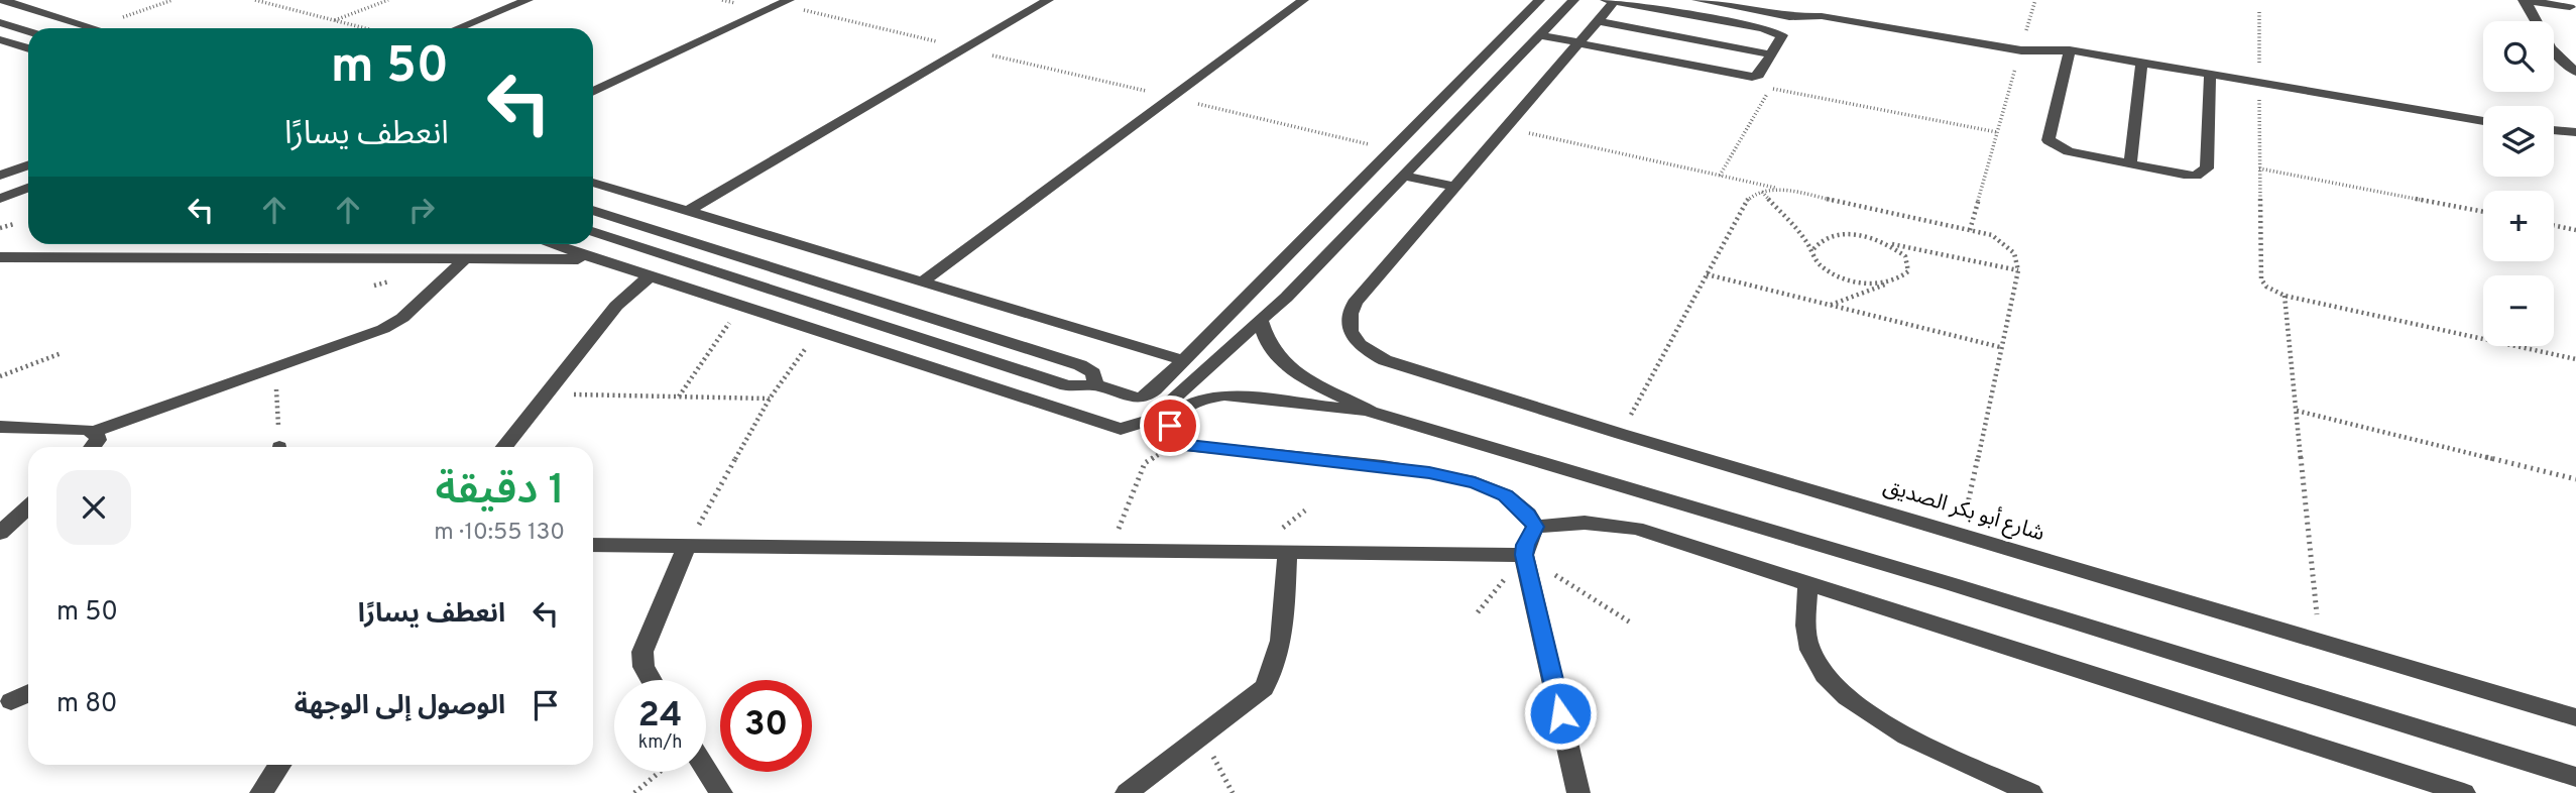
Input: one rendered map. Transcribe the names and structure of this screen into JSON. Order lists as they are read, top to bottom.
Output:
{
  "streets": {
    "street": ["شارع أبو بكر الصديق"]
  },
  "page": {
    "map_buttons": ["+", "−"],
    "turn": ["50 m", "انعطف يسارًا"],
    "heading": ["1 دقيقة", "130 m · 10:55"],
    "list": [
      {
        "name": "انعطف يسارًا",
        "value": "50 m"
      },
      {
        "name": "الوصول إلى الوجهة",
        "value": "80 m"
      }
    ],
    "speed": "24 km/h",
    "limit": "30"
  }
}
